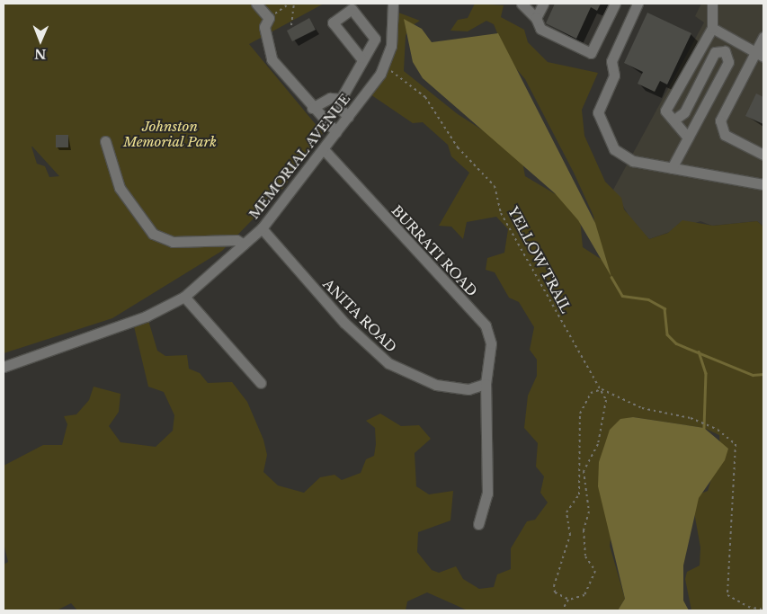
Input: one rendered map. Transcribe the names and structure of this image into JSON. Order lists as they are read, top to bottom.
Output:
{
  "streets": {
    "street": ["MEMORIAL AVENUE", "BURRATI ROAD", "ANITA ROAD"],
    "path": ["YELLOW TRAIL"]
  },
  "crossings": [
    ["MEMORIAL AVENUE", "BURRATI ROAD"],
    ["MEMORIAL AVENUE", "YELLOW TRAIL"],
    ["MEMORIAL AVENUE", "ANITA ROAD"],
    ["BURRATI ROAD", "ANITA ROAD"]
  ],
  "parks": ["Johnston Memorial Park"],
  "north": "bottom"
}
